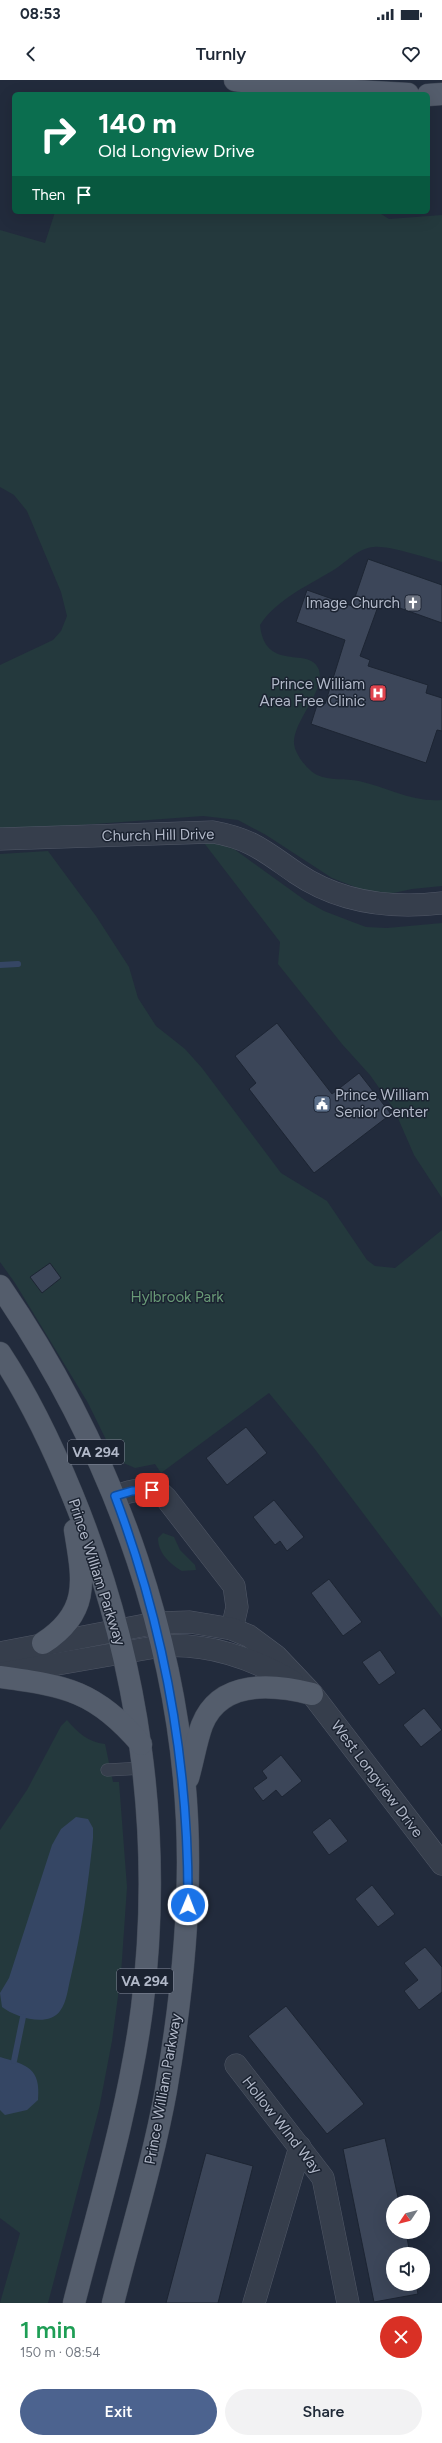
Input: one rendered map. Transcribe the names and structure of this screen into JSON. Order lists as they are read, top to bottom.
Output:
{
  "streets": {
    "main road": ["VA 294", "Prince William Parkway"],
    "street": ["Church Hill Drive", "West Longview Drive", "Hollow WInd Way"]
  },
  "crossings": [
    ["Prince William Parkway", "West Longview Drive"]
  ],
  "parks": ["Hylbrook Park"],
  "places": {
    "church": ["Image Church"],
    "hospital": ["Prince William Area Free Clinic"],
    "public building": ["Prince William Senior Center"]
  },
  "north": "bottom left",
  "page": {
    "status": "08:53",
    "header": "Turnly",
    "turn": ["140 m", "Old Longview Drive"],
    "then": "Then",
    "heading": ["1 min", "150 m · 08:54"],
    "buttons": ["Exit", "Share"]
  }
}
